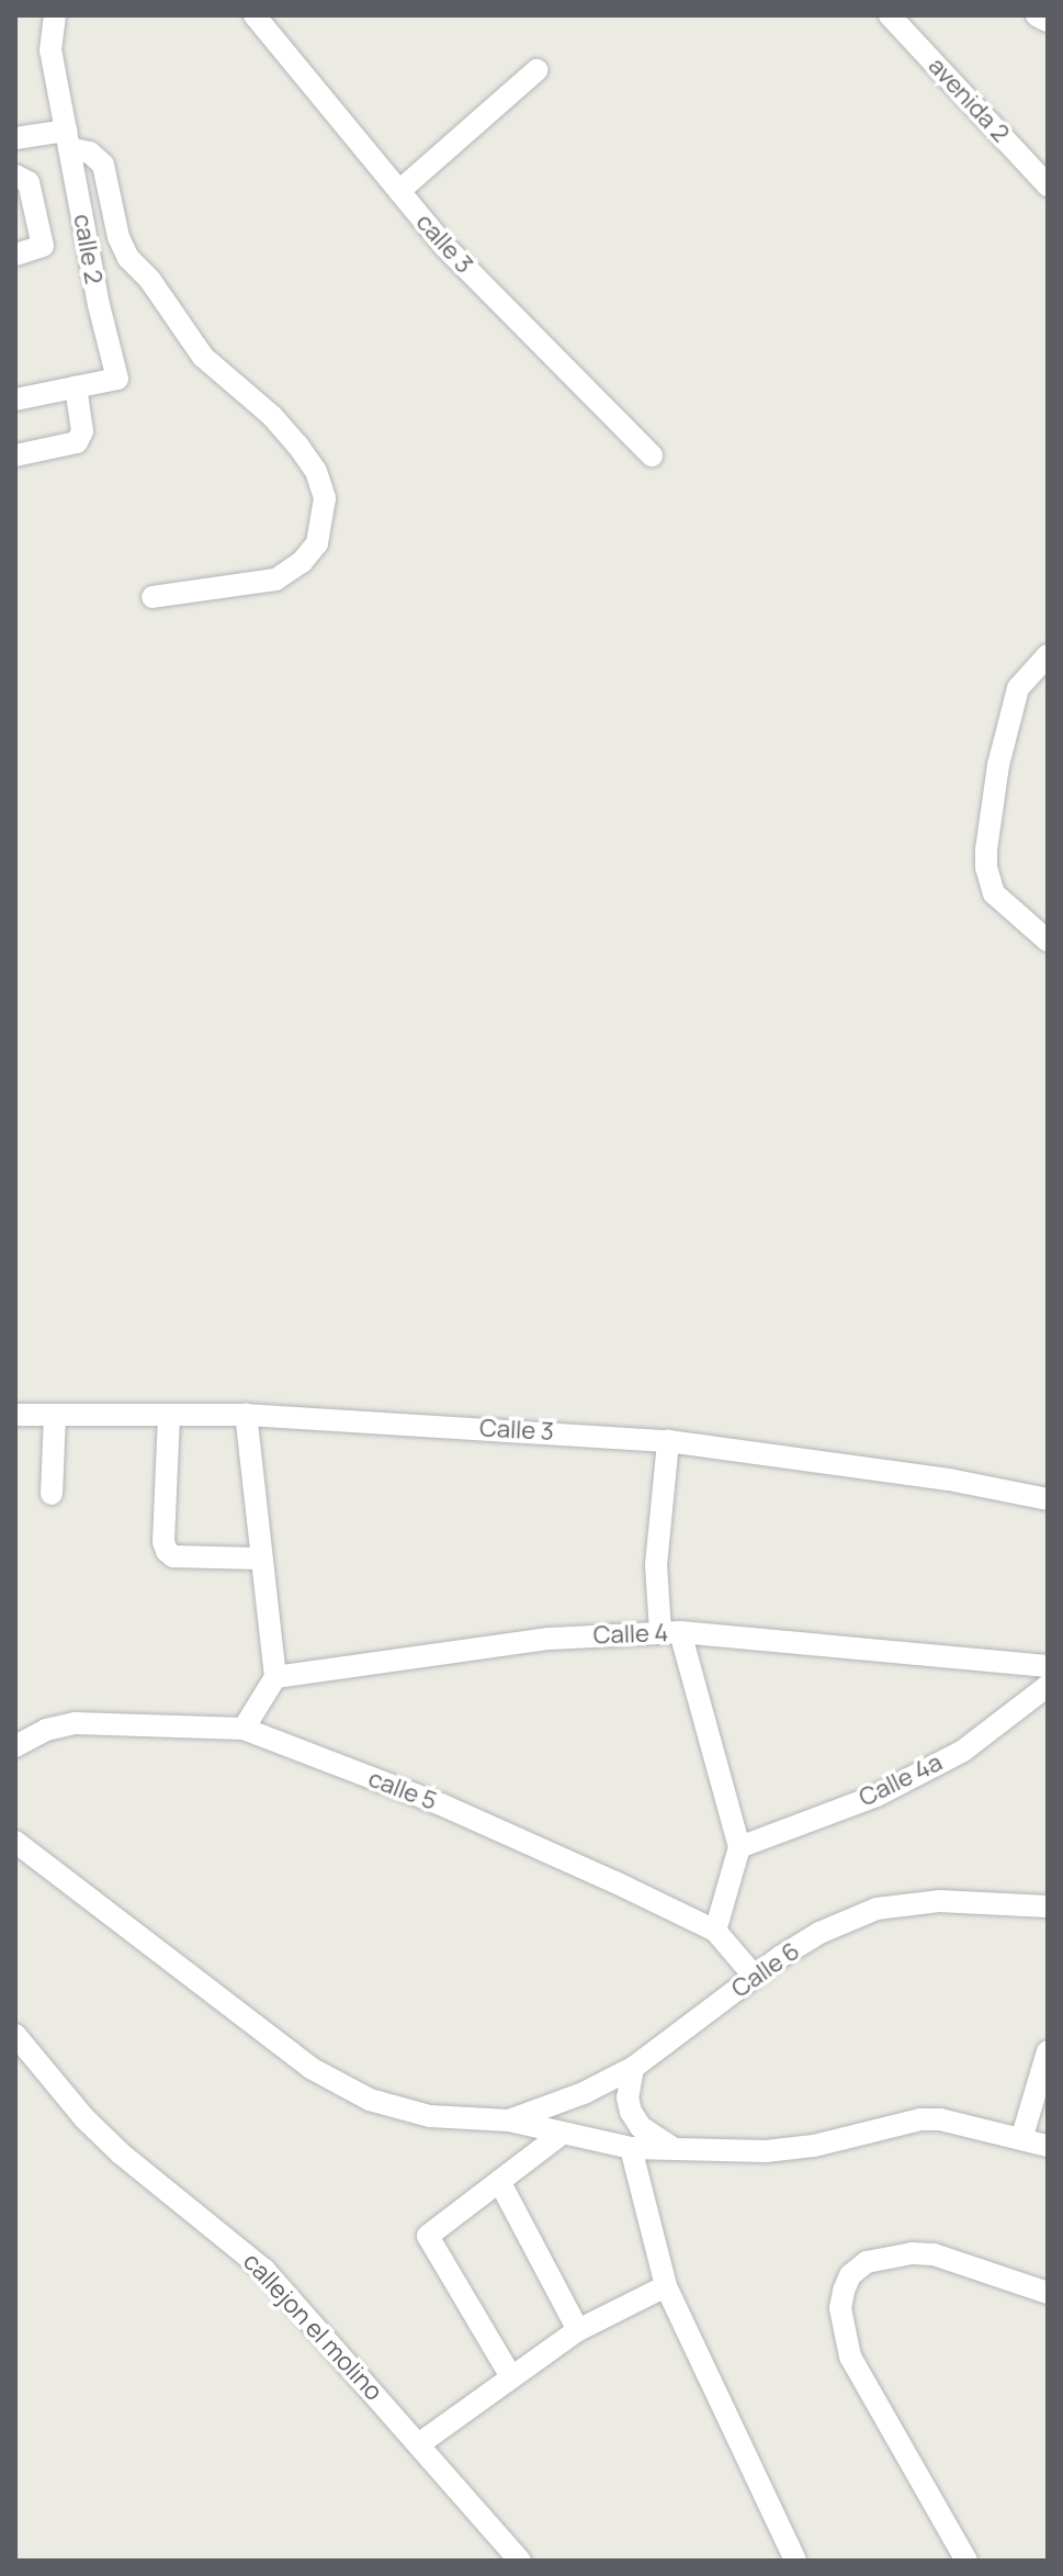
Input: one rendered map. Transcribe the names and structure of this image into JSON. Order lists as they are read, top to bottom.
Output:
{
  "streets": {
    "street": [
      "avenida 2",
      "calle 3",
      "calle 2",
      "Calle 3",
      "Calle 4",
      "Calle 4a",
      "calle 5",
      "Calle 6",
      "callejon el molino"
    ]
  },
  "crossings": [
    ["calle 5", "Calle 6"]
  ]
}
